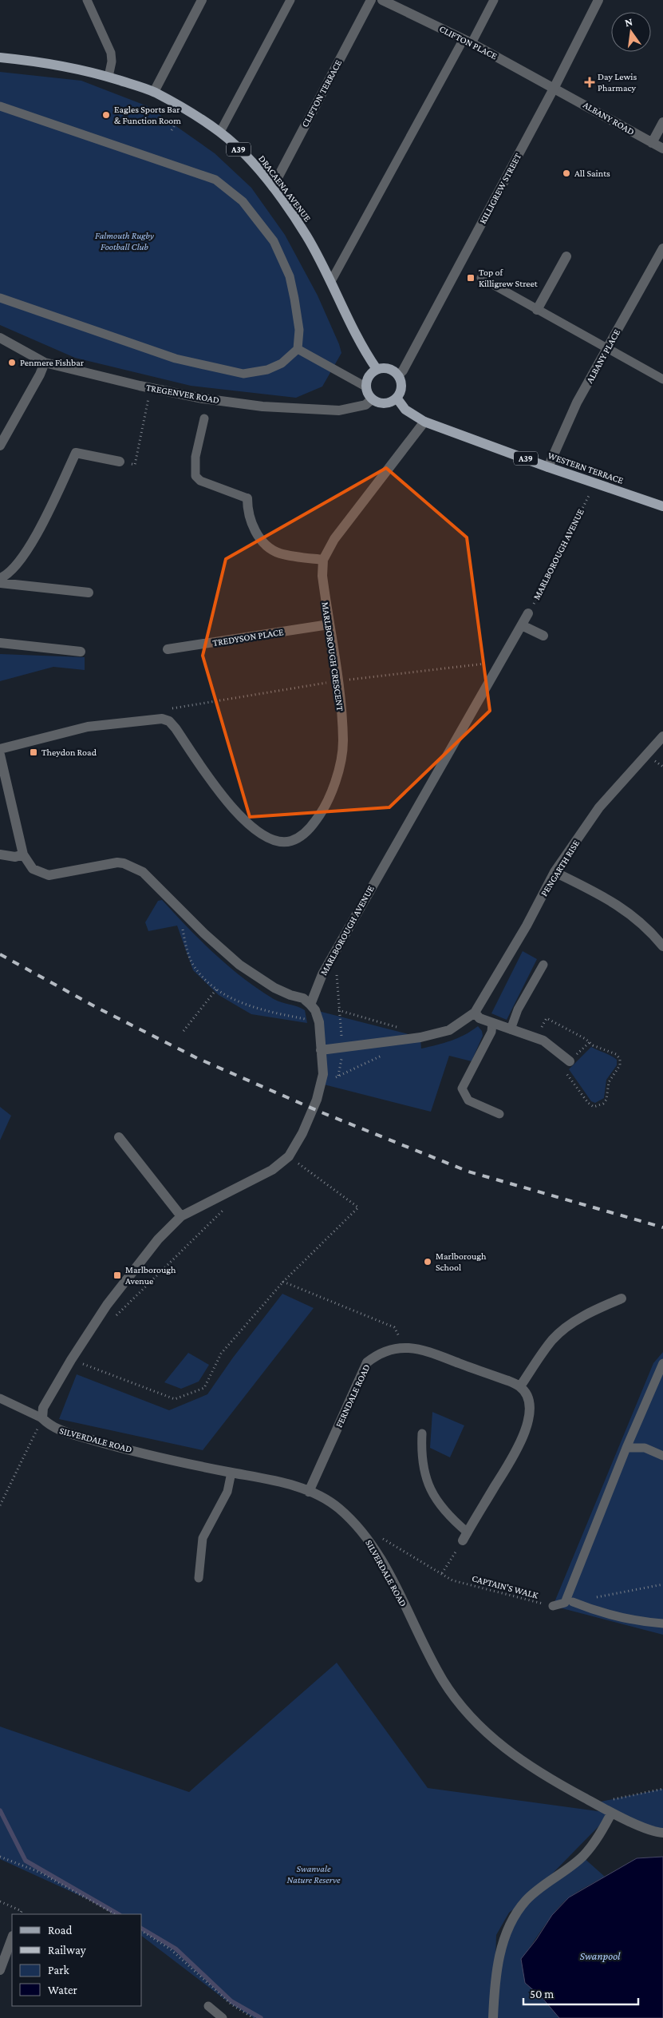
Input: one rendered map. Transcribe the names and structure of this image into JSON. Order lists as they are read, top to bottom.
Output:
{
  "streets": {
    "main road": ["A39", "DRACAENA AVENUE", "WESTERN TERRACE"],
    "street": [
      "CLIFTON PLACE",
      "CLIFTON TERRACE",
      "ALBANY ROAD",
      "KILLIGREW STREET",
      "ALBANY PLACE",
      "TREGENVER ROAD",
      "MARLBOROUGH AVENUE",
      "TREDYSON PLACE",
      "MARLBOROUGH CRESCENT",
      "PENGARTH RISE",
      "FERNDALE ROAD",
      "SILVERDALE ROAD"
    ],
    "path": ["CAPTAIN'S WALK"]
  },
  "crossings": [
    ["CLIFTON PLACE", "ALBANY ROAD"],
    ["CLIFTON PLACE", "KILLIGREW STREET"],
    ["CLIFTON TERRACE", "DRACAENA AVENUE"],
    ["ALBANY ROAD", "KILLIGREW STREET"],
    ["DRACAENA AVENUE", "KILLIGREW STREET"],
    ["DRACAENA AVENUE", "TREGENVER ROAD"],
    ["DRACAENA AVENUE", "WESTERN TERRACE"],
    ["KILLIGREW STREET", "TREGENVER ROAD"],
    ["KILLIGREW STREET", "WESTERN TERRACE"],
    ["ALBANY PLACE", "WESTERN TERRACE"],
    ["TREGENVER ROAD", "WESTERN TERRACE"],
    ["WESTERN TERRACE", "MARLBOROUGH AVENUE"],
    ["WESTERN TERRACE", "MARLBOROUGH CRESCENT"],
    ["TREDYSON PLACE", "MARLBOROUGH CRESCENT"],
    ["FERNDALE ROAD", "SILVERDALE ROAD"]
  ],
  "water": ["Swanpool"],
  "parks": ["Falmouth Rugby Football Club", "Swanvale Nature Reserve"],
  "places": {
    "health": ["Day Lewis Pharmacy"],
    "other": [
      "Eagles Sports Bar & Function Room",
      "All Saints",
      "Penmere Fishbar",
      "Marlborough School"
    ],
    "transit": ["Top of Killigrew Street", "Theydon Road", "Marlborough Avenue"]
  },
  "legend": [
    "Road",
    "Railway",
    "Park",
    "Water"
  ],
  "scale_bar": "50 m",
  "north": "top"
}
